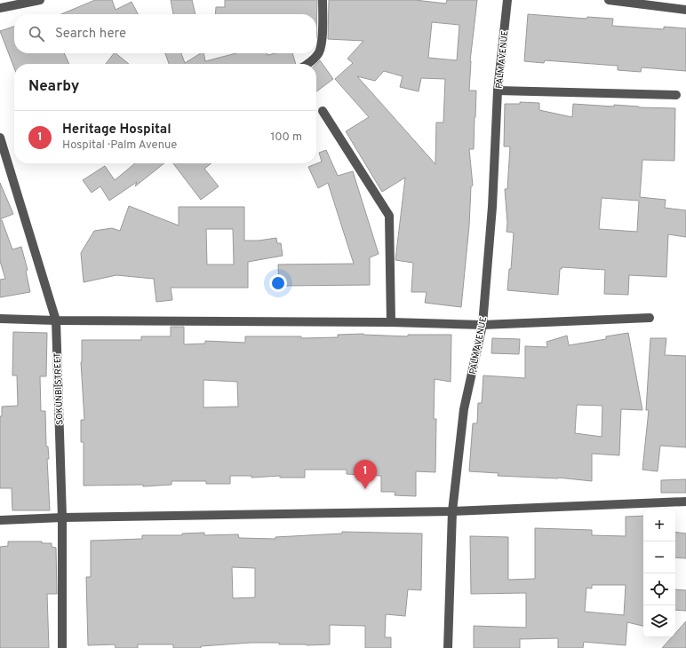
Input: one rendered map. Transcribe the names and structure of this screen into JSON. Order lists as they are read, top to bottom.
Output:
{
  "streets": {
    "street": ["PALM AVENUE", "SOKUNBI STREET"]
  },
  "page": {
    "search": "Search here",
    "heading": "Nearby",
    "list": [
      {
        "mark": "1",
        "name": "Heritage Hospital",
        "note": "Hospital · Palm Avenue",
        "value": "100 m"
      }
    ],
    "pins": "1",
    "map_buttons": ["+", "−"]
  }
}
